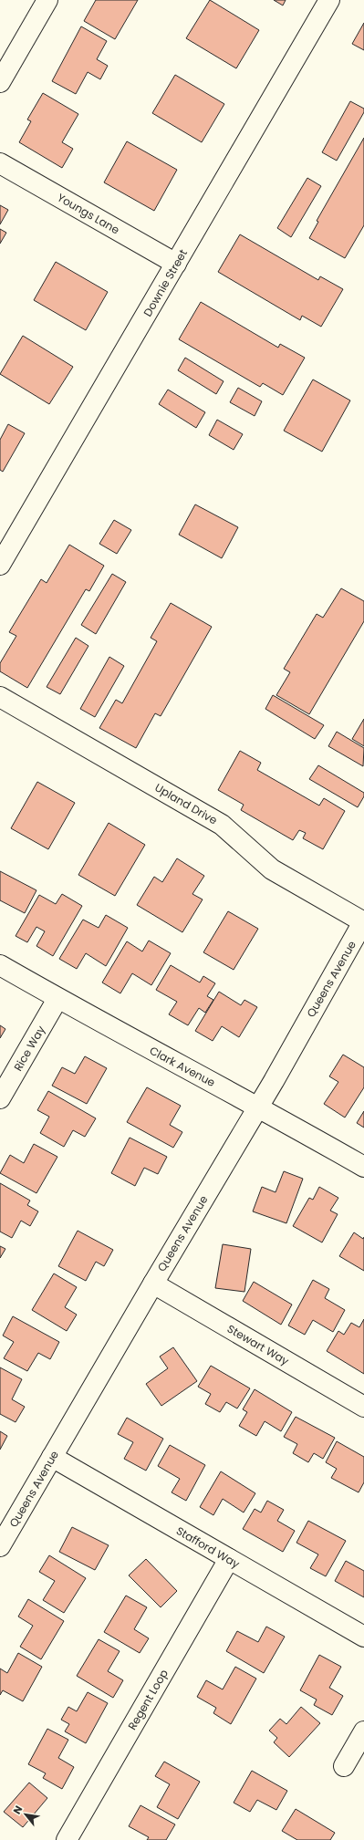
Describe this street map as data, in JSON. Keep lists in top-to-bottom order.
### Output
{
  "streets": {
    "street": [
      "Youngs Lane",
      "Downie Street",
      "Upland Drive",
      "Queens Avenue",
      "Rice Way",
      "Clark Avenue",
      "Stewart Way",
      "Stafford Way",
      "Regent Loop"
    ]
  },
  "crossings": [
    ["Youngs Lane", "Downie Street"],
    ["Upland Drive", "Queens Avenue"],
    ["Queens Avenue", "Clark Avenue"],
    ["Queens Avenue", "Stewart Way"],
    ["Queens Avenue", "Stafford Way"],
    ["Rice Way", "Clark Avenue"],
    ["Stafford Way", "Regent Loop"]
  ],
  "north": "top left"
}
